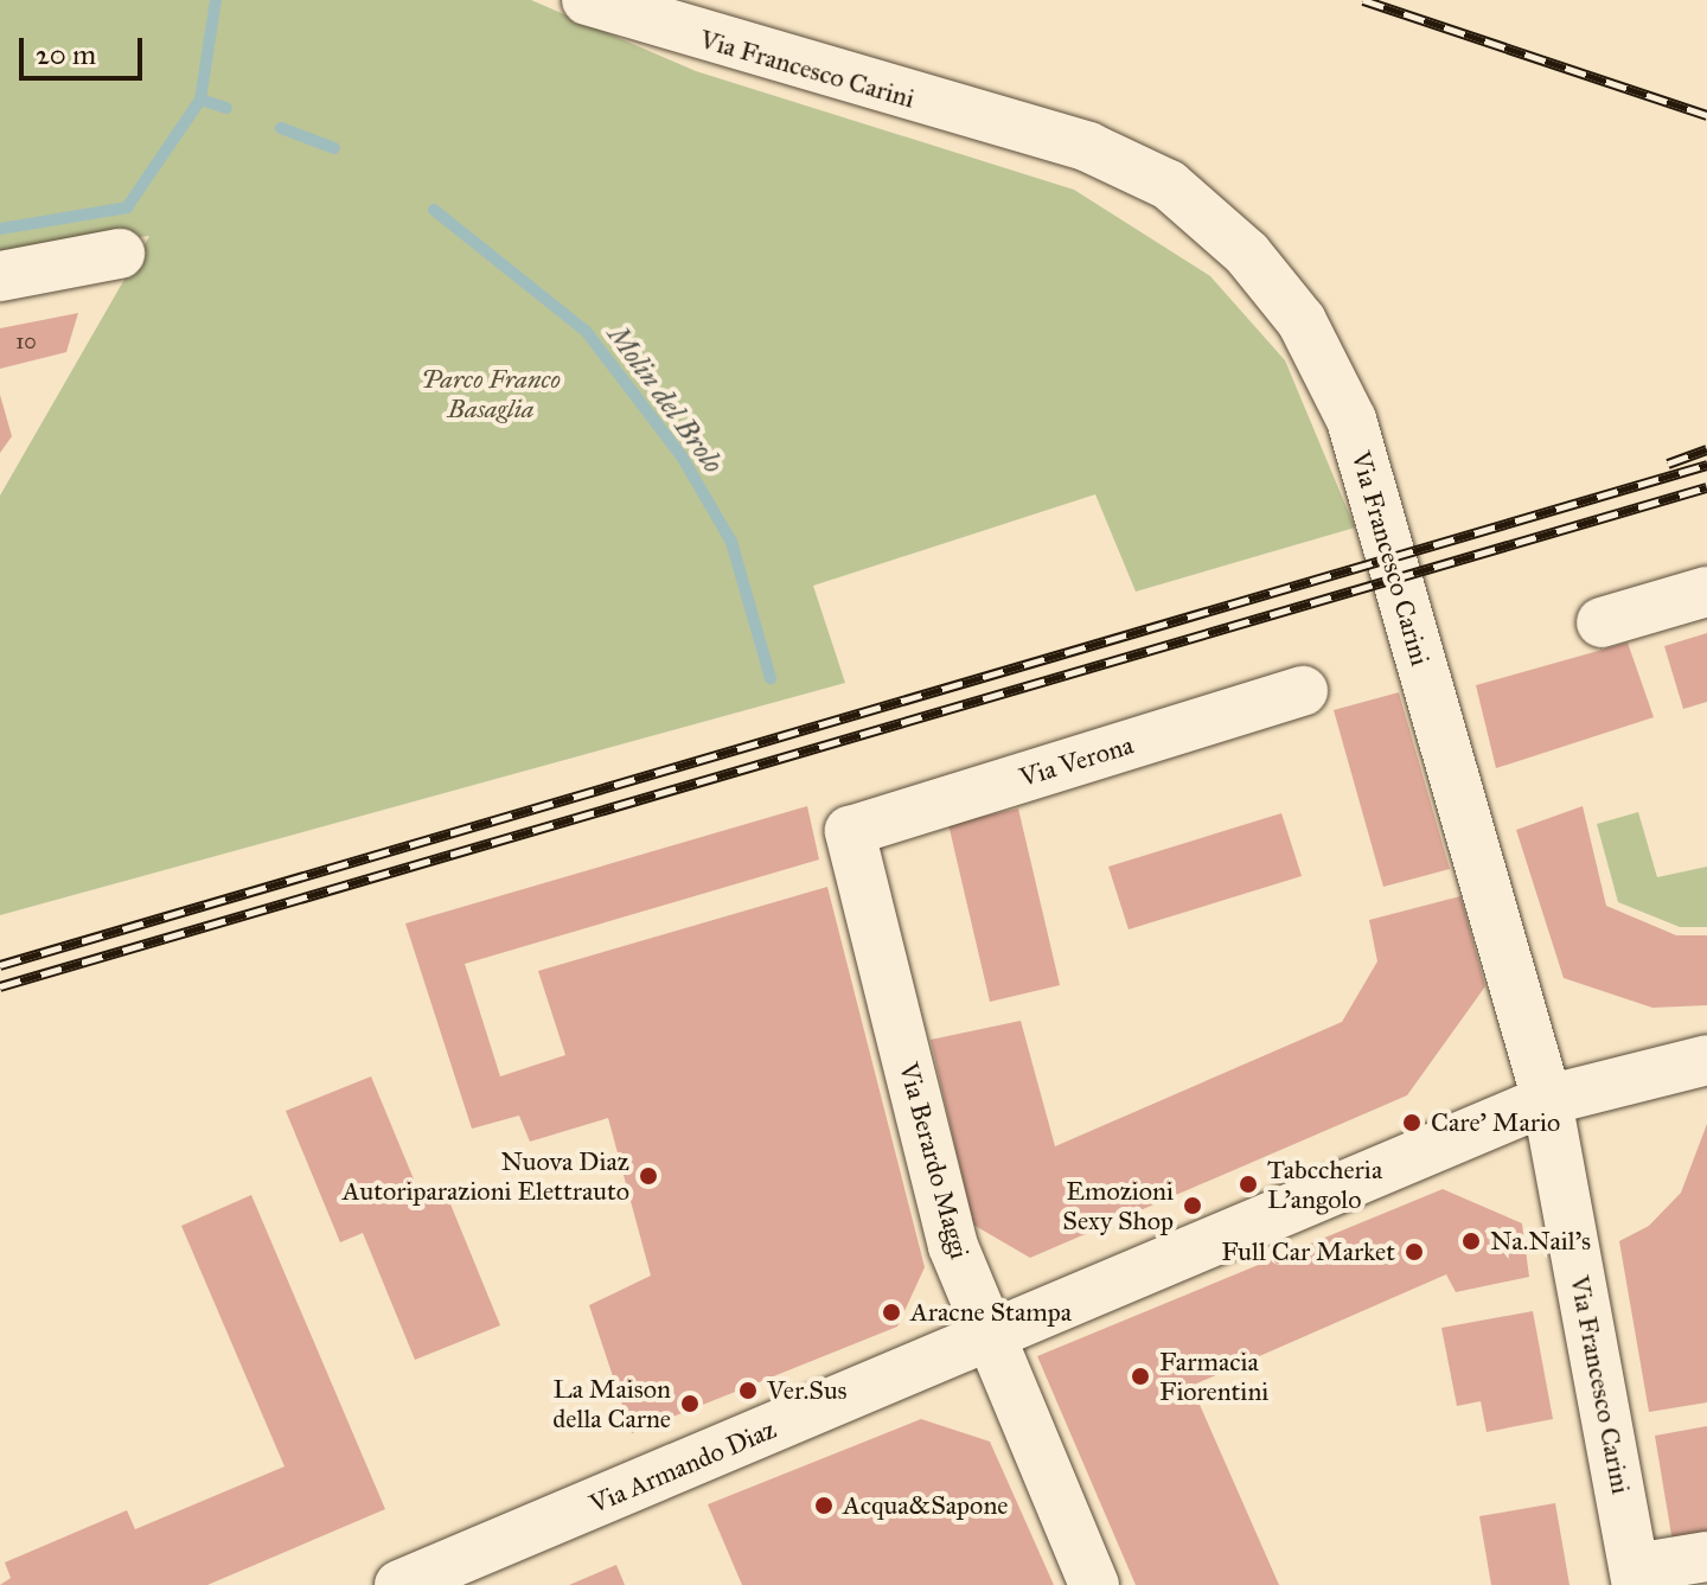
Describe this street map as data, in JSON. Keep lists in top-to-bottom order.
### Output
{
  "streets": {
    "street": [
      "Via Francesco Carini",
      "Via Verona",
      "Via Berardo Maggi",
      "Via Armando Diaz"
    ]
  },
  "crossings": [
    ["Via Francesco Carini", "Via Armando Diaz"],
    ["Via Verona", "Via Berardo Maggi"],
    ["Via Berardo Maggi", "Via Armando Diaz"]
  ],
  "water": ["Molin del Brolo"],
  "parks": ["Parco Franco Basaglia"],
  "places": [
    "Care' Mario",
    "Nuova Diaz Autoriparazioni Elettrauto",
    "Tabccheria L'angolo",
    "Emozioni Sexy Shop",
    "Na.Nail's",
    "Full Car Market",
    "Aracne Stampa",
    "Farmacia Fiorentini",
    "Ver.Sus",
    "La Maison della Carne",
    "Acqua&Sapone"
  ],
  "house_numbers": ["10"],
  "scale_bar": "20 m"
}
